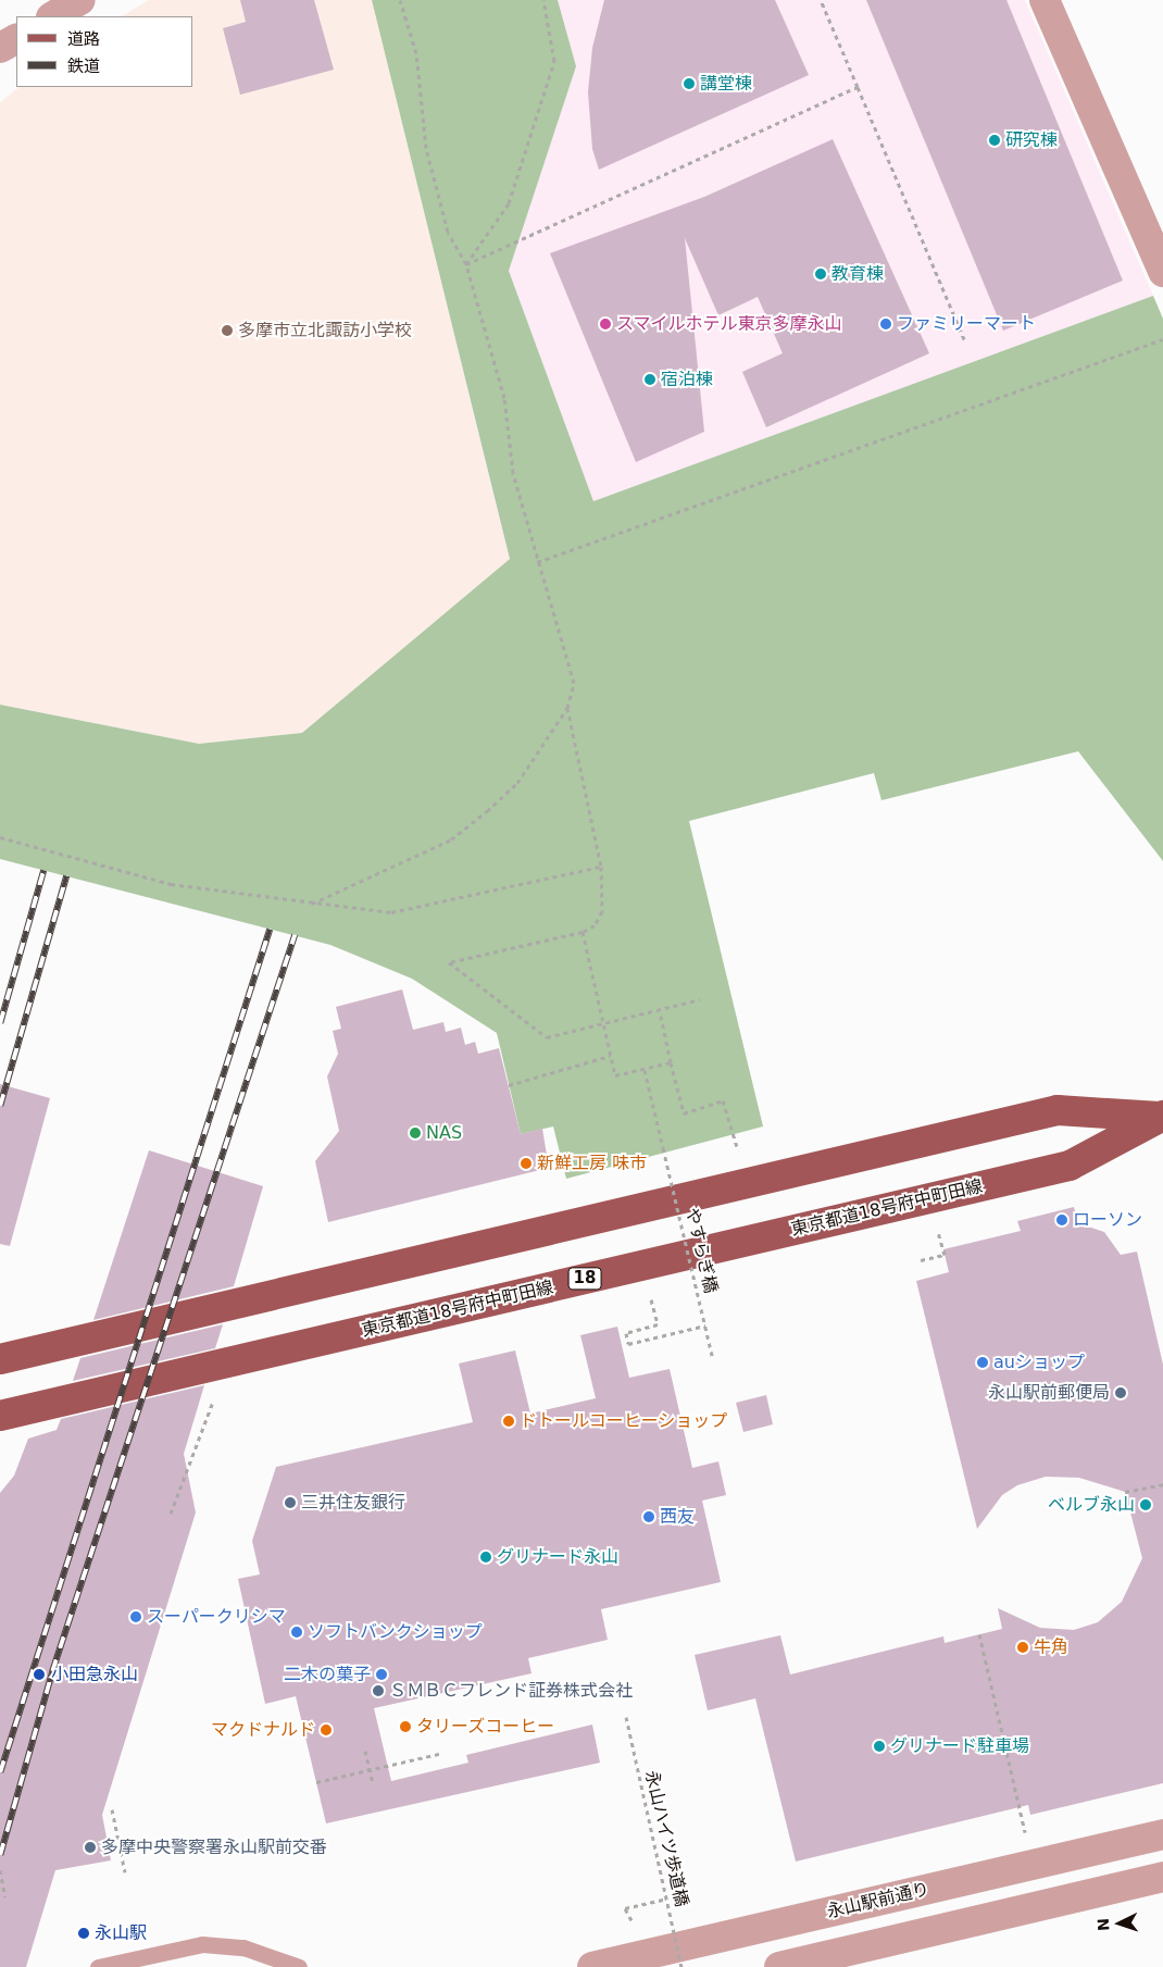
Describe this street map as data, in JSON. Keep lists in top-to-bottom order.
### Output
{
  "streets": {
    "main road": ["東京都道18号府中町田線", "18"],
    "street": ["永山駅前通り"],
    "path": ["やすらぎ橋", "永山ハイツ歩道橋"]
  },
  "places": [
    "講堂棟",
    "研究棟",
    "教育棟",
    "スマイルホテル東京多摩永山",
    "ファミリーマート",
    "多摩市立北諏訪小学校",
    "宿泊棟",
    "NAS",
    "新鮮工房 味市",
    "ローソン",
    "auショップ",
    "永山駅前郵便局",
    "ドトールコーヒーショップ",
    "三井住友銀行",
    "ベルブ永山",
    "西友",
    "グリナード永山",
    "スーパークリシマ",
    "ソフトバンクショップ",
    "牛角",
    "小田急永山",
    "二木の菓子",
    "ＳＭＢＣフレンド証券株式会社",
    "タリーズコーヒー",
    "マクドナルド",
    "グリナード駐車場",
    "多摩中央警察署永山駅前交番",
    "永山駅"
  ],
  "legend": ["道路", "鉄道"],
  "north": "left"
}
